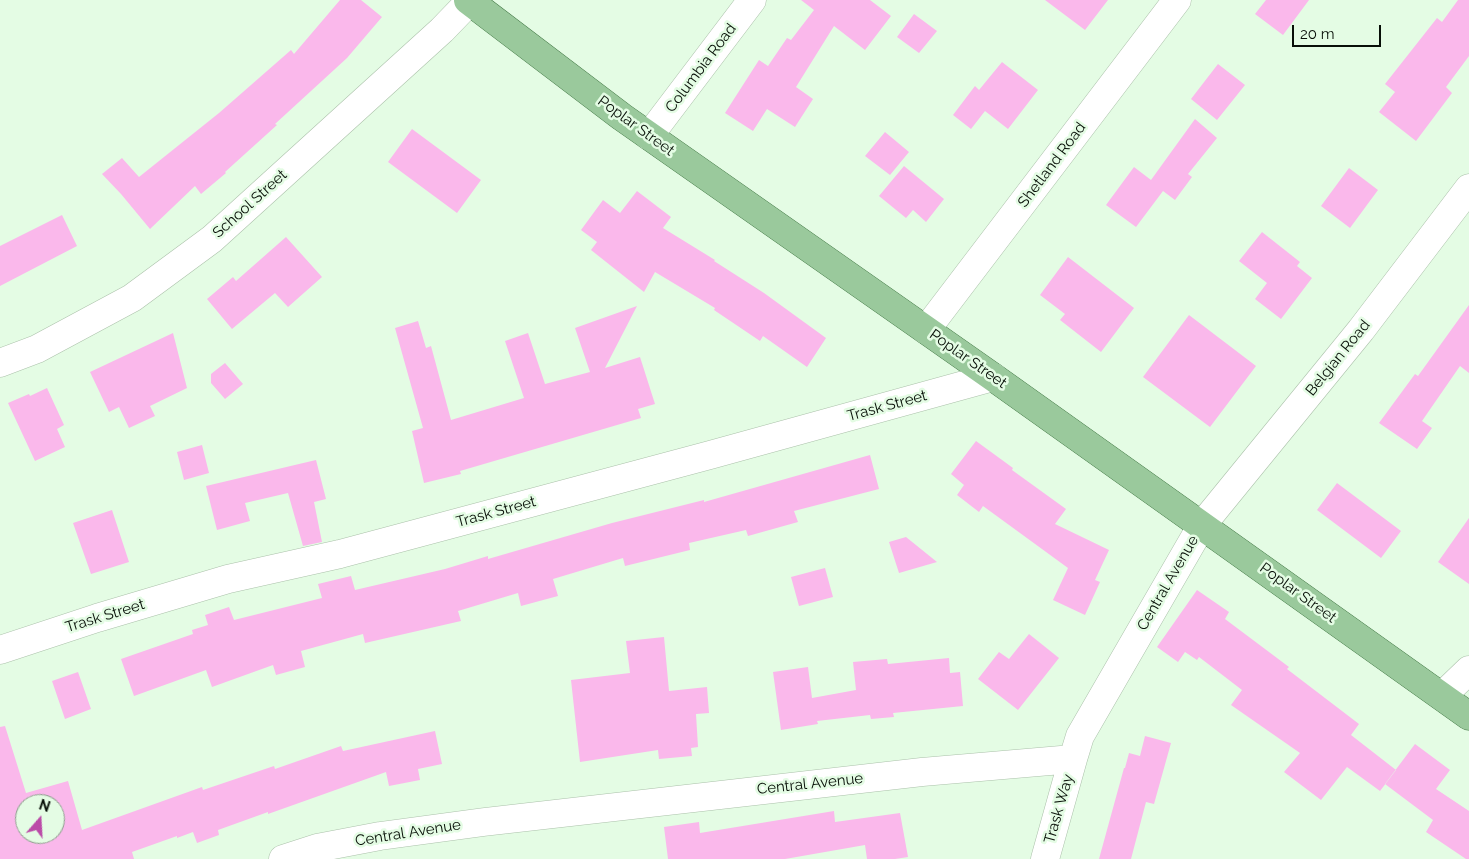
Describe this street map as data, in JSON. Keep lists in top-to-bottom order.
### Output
{
  "streets": {
    "main road": ["Poplar Street"],
    "street": [
      "Columbia Road",
      "Shetland Road",
      "School Street",
      "Belgian Road",
      "Trask Street",
      "Central Avenue",
      "Trask Way"
    ]
  },
  "crossings": [
    ["Columbia Road", "Poplar Street"],
    ["Poplar Street", "Shetland Road"],
    ["Poplar Street", "School Street"],
    ["Poplar Street", "Belgian Road"],
    ["Poplar Street", "Trask Street"],
    ["Poplar Street", "Central Avenue"],
    ["Belgian Road", "Central Avenue"],
    ["Central Avenue", "Trask Way"]
  ],
  "scale_bar": "20 m",
  "north": "top"
}
